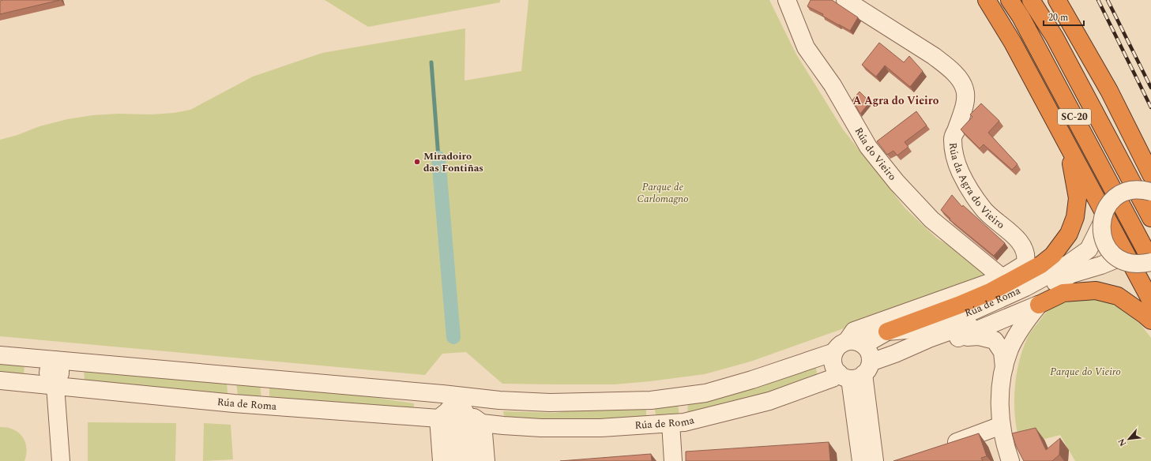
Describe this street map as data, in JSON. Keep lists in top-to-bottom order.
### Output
{
  "streets": {
    "highway": ["SC-20"],
    "street": ["Rúa do Vieiro", "Rúa da Agra do Vieiro", "Rúa de Roma"]
  },
  "crossings": [
    ["Rúa do Vieiro", "Rúa da Agra do Vieiro"],
    ["Rúa do Vieiro", "Rúa de Roma"],
    ["Rúa da Agra do Vieiro", "Rúa de Roma"]
  ],
  "districts": ["A Agra do Vieiro"],
  "parks": ["Parque de Carlomagno", "Parque do Vieiro"],
  "places": ["Miradoiro das Fontiñas"],
  "scale_bar": "20 m",
  "north": "bottom left"
}
